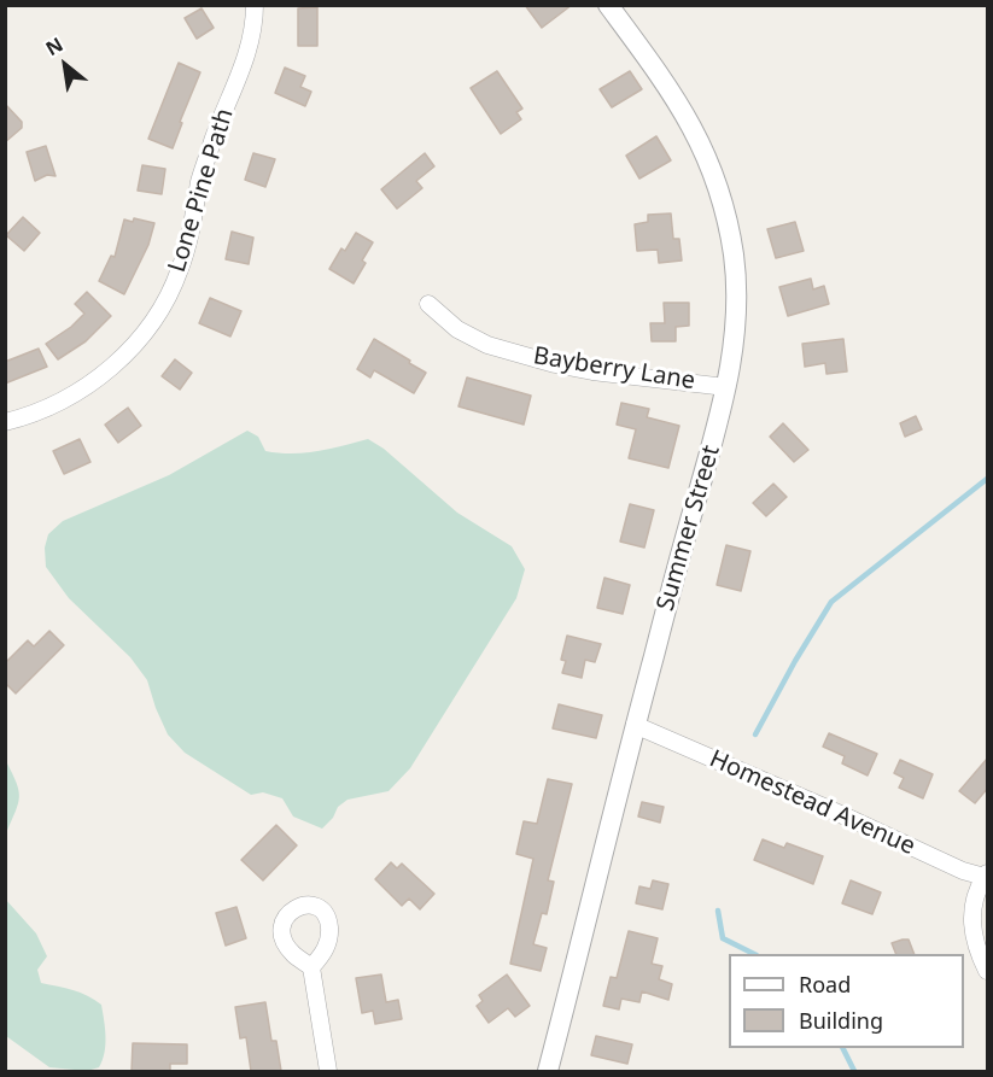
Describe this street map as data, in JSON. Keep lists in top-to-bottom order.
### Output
{
  "streets": {
    "street": [
      "Lone Pine Path",
      "Bayberry Lane",
      "Summer Street",
      "Homestead Avenue"
    ]
  },
  "crossings": [
    ["Bayberry Lane", "Summer Street"],
    ["Summer Street", "Homestead Avenue"]
  ],
  "legend": ["Road", "Building"],
  "north": "top left"
}
